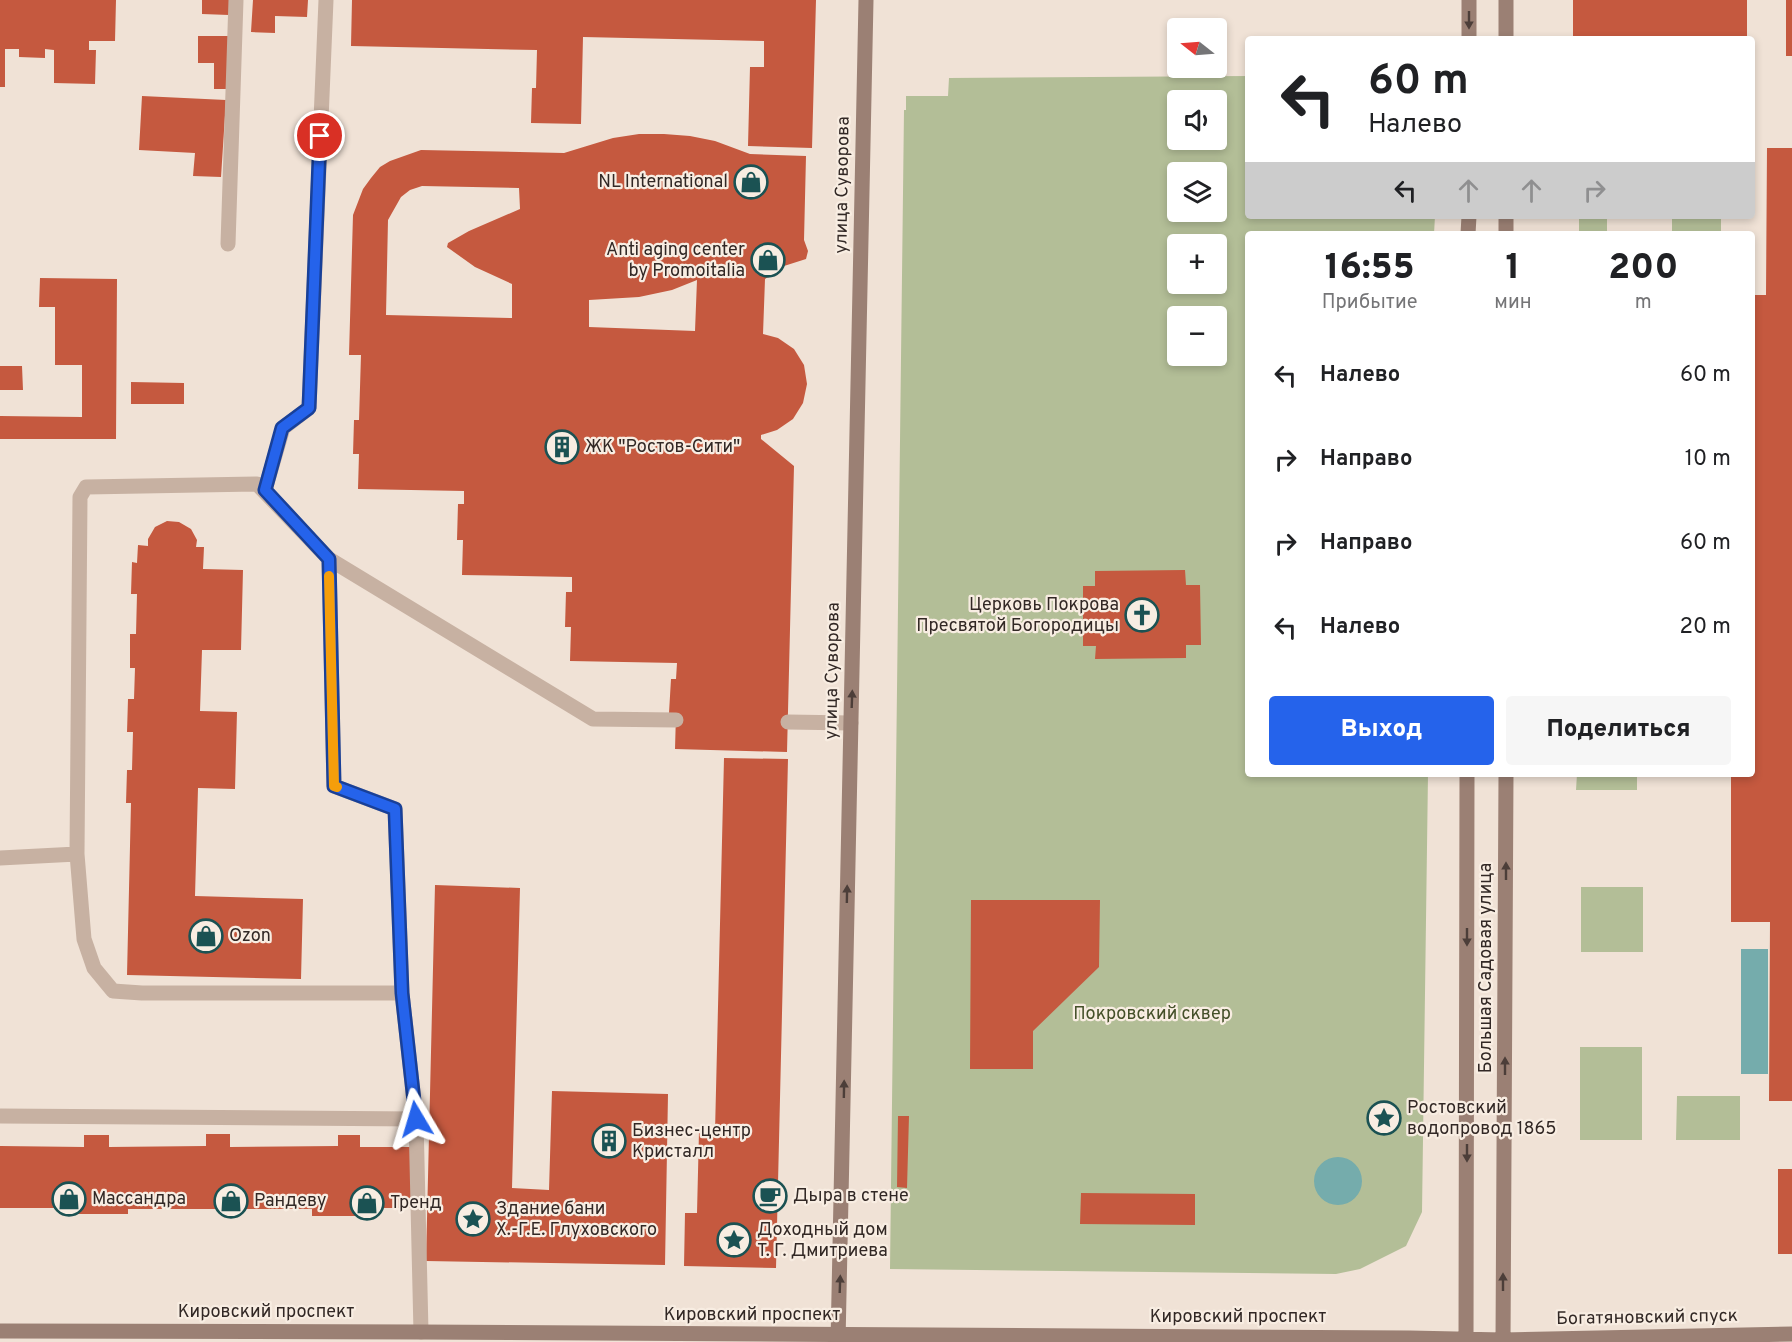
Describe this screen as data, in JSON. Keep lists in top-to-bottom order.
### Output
{
  "streets": {
    "main road": [
      "улица Суворова",
      "Большая Садовая улица",
      "Кировский проспект",
      "Богатяновский спуск"
    ]
  },
  "crossings": [
    ["улица Суворова", "Кировский проспект"],
    ["Большая Садовая улица", "Кировский проспект"],
    ["Большая Садовая улица", "Богатяновский спуск"],
    ["Кировский проспект", "Богатяновский спуск"]
  ],
  "one_way": ["улица Суворова"],
  "parks": ["Покровский сквер"],
  "places": {
    "shop": [
      "NL International",
      "Anti aging center by Promoitalia",
      "Ozon",
      "Массандра",
      "Рандеву",
      "Тренд"
    ],
    "building": ["ЖК \"Ростов-Сити\"", "Бизнес-центр Кристалл"],
    "church": ["Церковь Покрова Пресвятой Богородицы"],
    "place": ["Ростовский водопровод 1865", "Здание бани Х.-Г.Е. Глуховского", "Доходный дом Т. Г. Дмитриева"],
    "cafe": ["Дыра в стене"]
  },
  "north": "left",
  "page": {
    "map_buttons": ["+", "−"],
    "turn": ["60 m", "Налево"],
    "eta": [
      "16:55",
      "Прибытие",
      "1",
      "мин",
      "200",
      "m"
    ],
    "list": [
      {
        "name": "Налево",
        "value": "60 m"
      },
      {
        "name": "Направо",
        "value": "10 m"
      },
      {
        "name": "Направо",
        "value": "60 m"
      },
      {
        "name": "Налево",
        "value": "20 m"
      }
    ],
    "buttons": ["Выход", "Поделиться"]
  }
}
